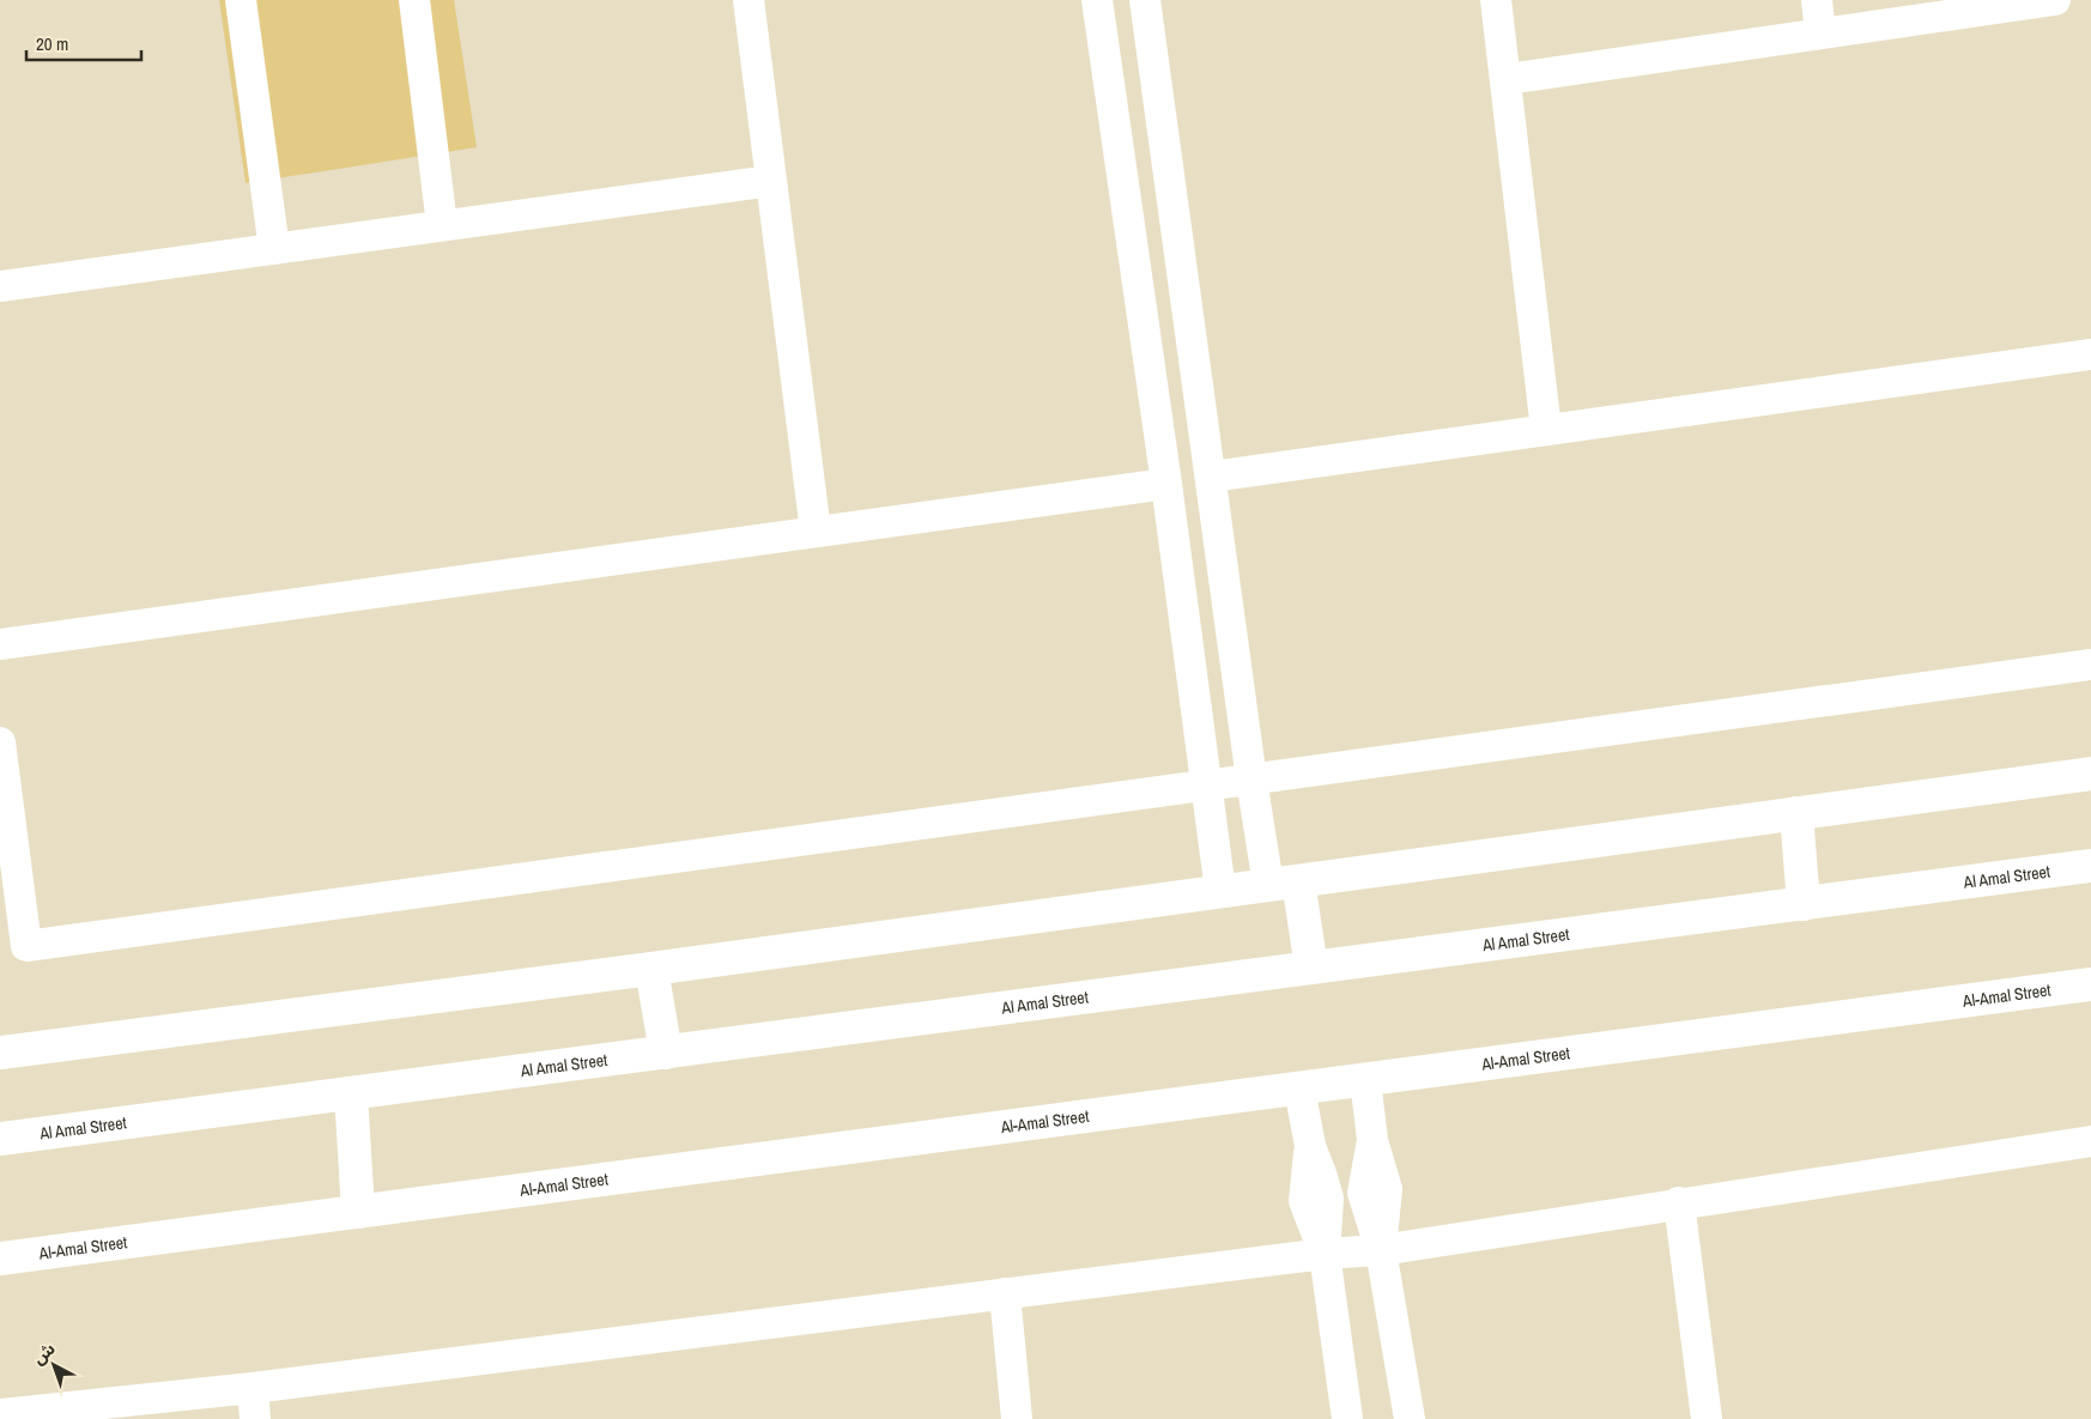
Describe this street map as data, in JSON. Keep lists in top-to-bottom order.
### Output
{
  "streets": {
    "main road": ["Al Amal Street", "Al-Amal Street"]
  },
  "scale_bar": "20 m",
  "north": "top left"
}
